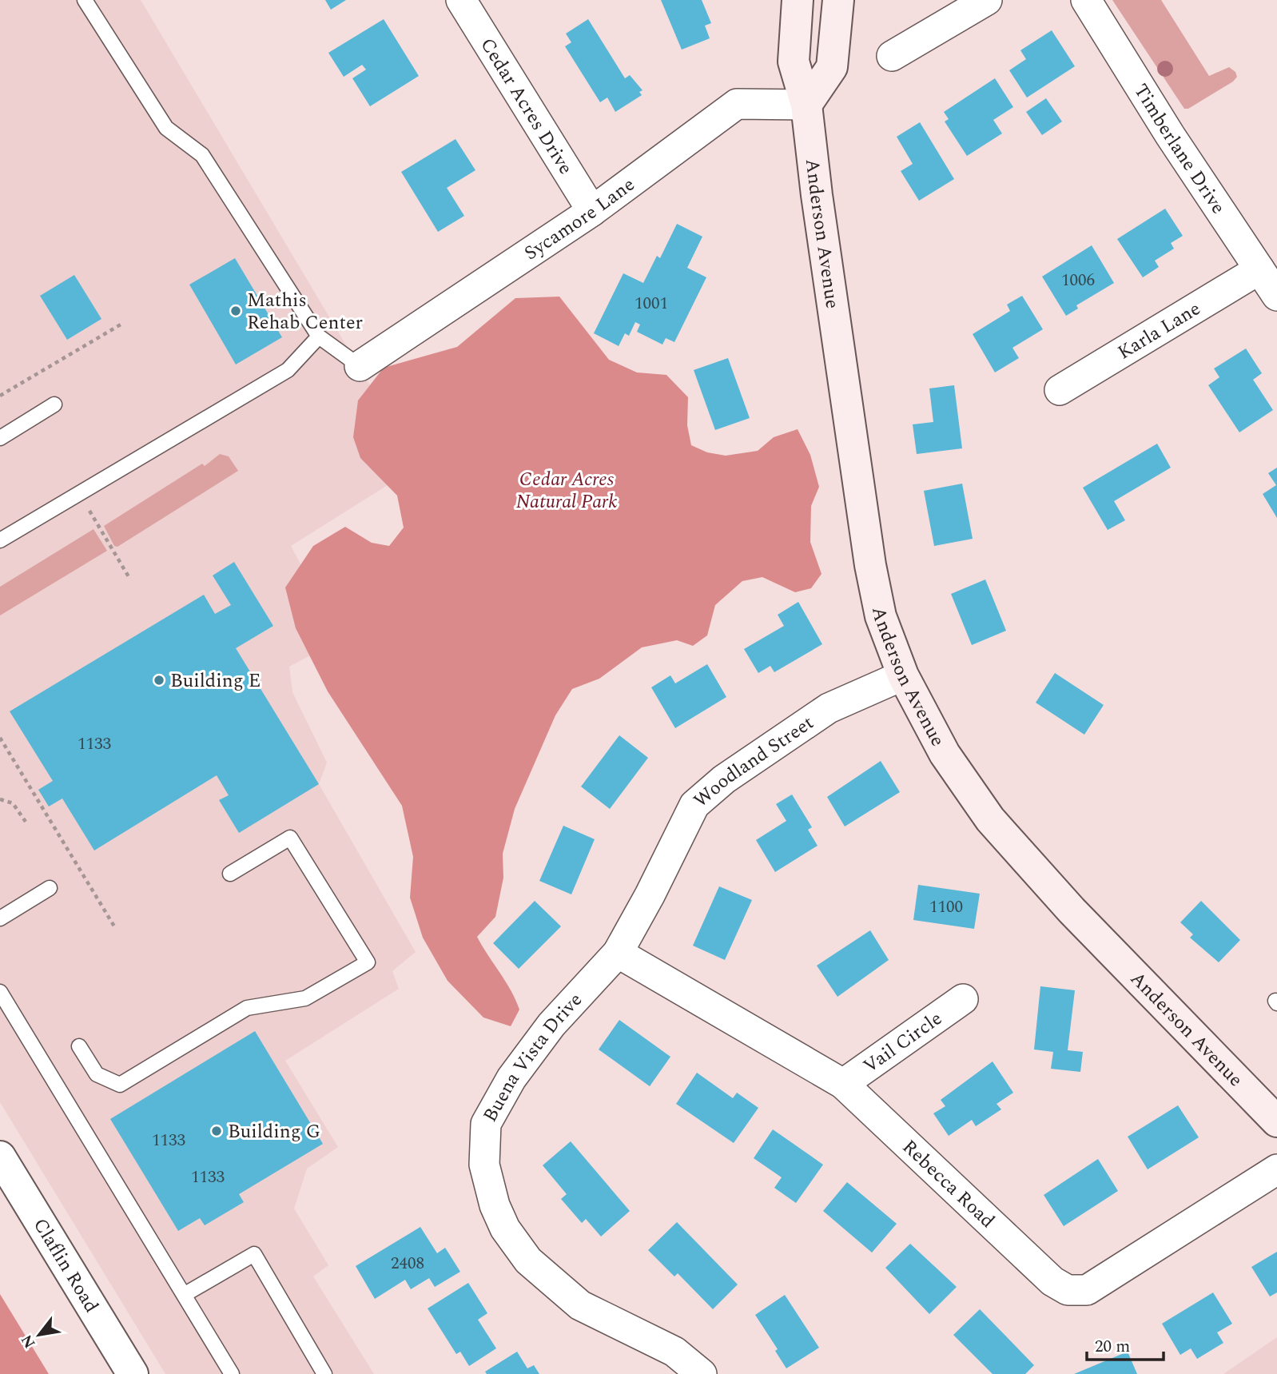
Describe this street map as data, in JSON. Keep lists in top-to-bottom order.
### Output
{
  "streets": {
    "main road": ["Anderson Avenue"],
    "street": [
      "Cedar Acres Drive",
      "Timberlane Drive",
      "Sycamore Lane",
      "Karla Lane",
      "Woodland Street",
      "Vail Circle",
      "Buena Vista Drive",
      "Rebecca Road",
      "Claflin Road"
    ]
  },
  "crossings": [
    ["Cedar Acres Drive", "Sycamore Lane"],
    ["Timberlane Drive", "Karla Lane"],
    ["Sycamore Lane", "Anderson Avenue"],
    ["Anderson Avenue", "Woodland Street"],
    ["Woodland Street", "Buena Vista Drive"],
    ["Woodland Street", "Rebecca Road"],
    ["Vail Circle", "Rebecca Road"],
    ["Buena Vista Drive", "Rebecca Road"]
  ],
  "parks": ["Cedar Acres Natural Park"],
  "places": ["Mathis Rehab Center", "Building E", "Building G"],
  "house_numbers": [
    "1006",
    "1001",
    "1133",
    "1100",
    "1133",
    "1133",
    "2408"
  ],
  "scale_bar": "20 m",
  "north": "bottom left"
}
